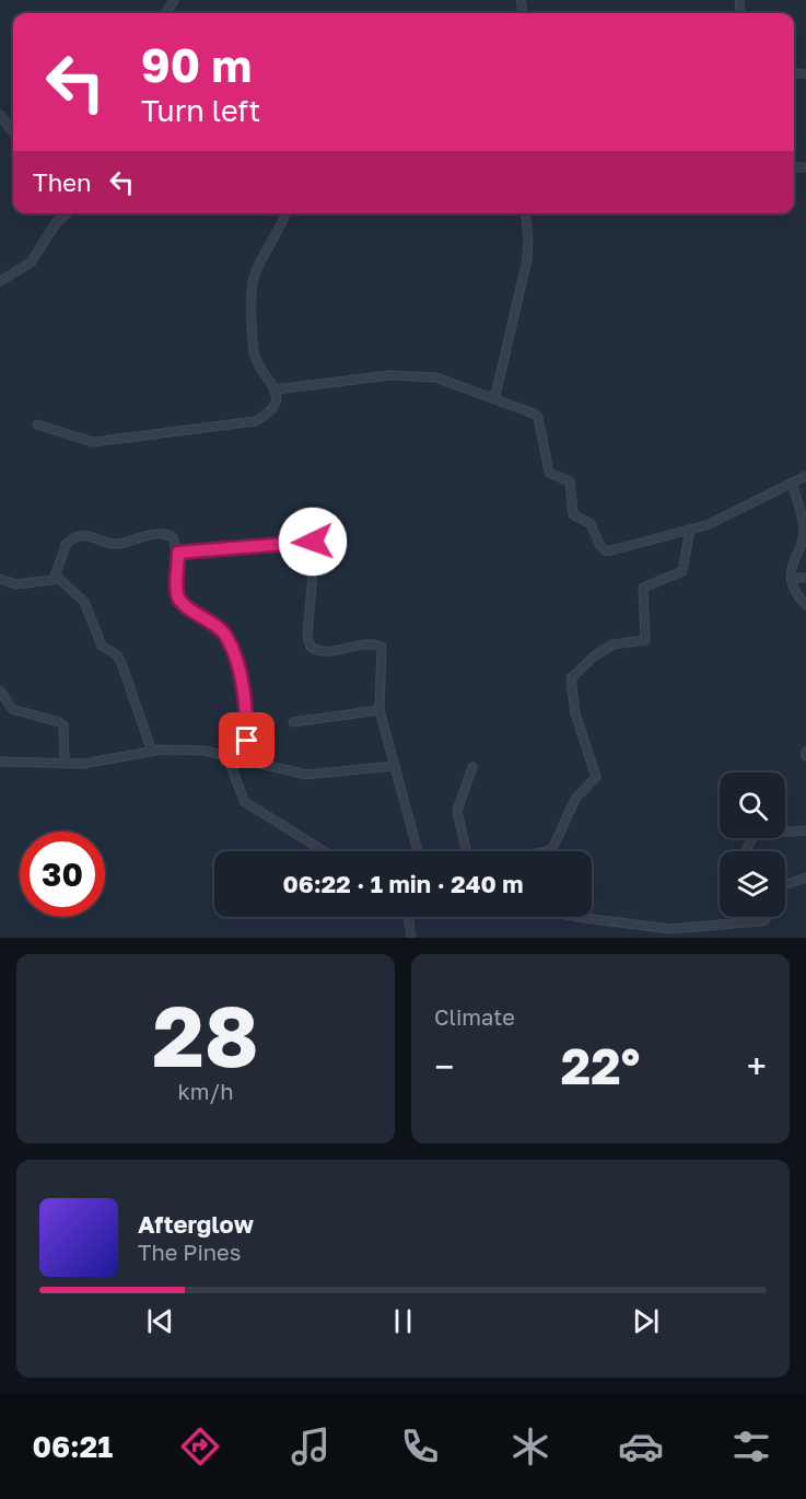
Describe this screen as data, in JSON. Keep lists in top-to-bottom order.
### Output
{
  "page": {
    "turn": ["90 m", "Turn left"],
    "then": "Then",
    "limit": "30",
    "trip": "06:22 · 1 min · 240 m",
    "tile": [
      ["28", "km/h"],
      "Climate"
    ],
    "heat": ["−", "22°", "+"],
    "song": ["Afterglow", "The Pines"],
    "tabs": "06:21"
  }
}
